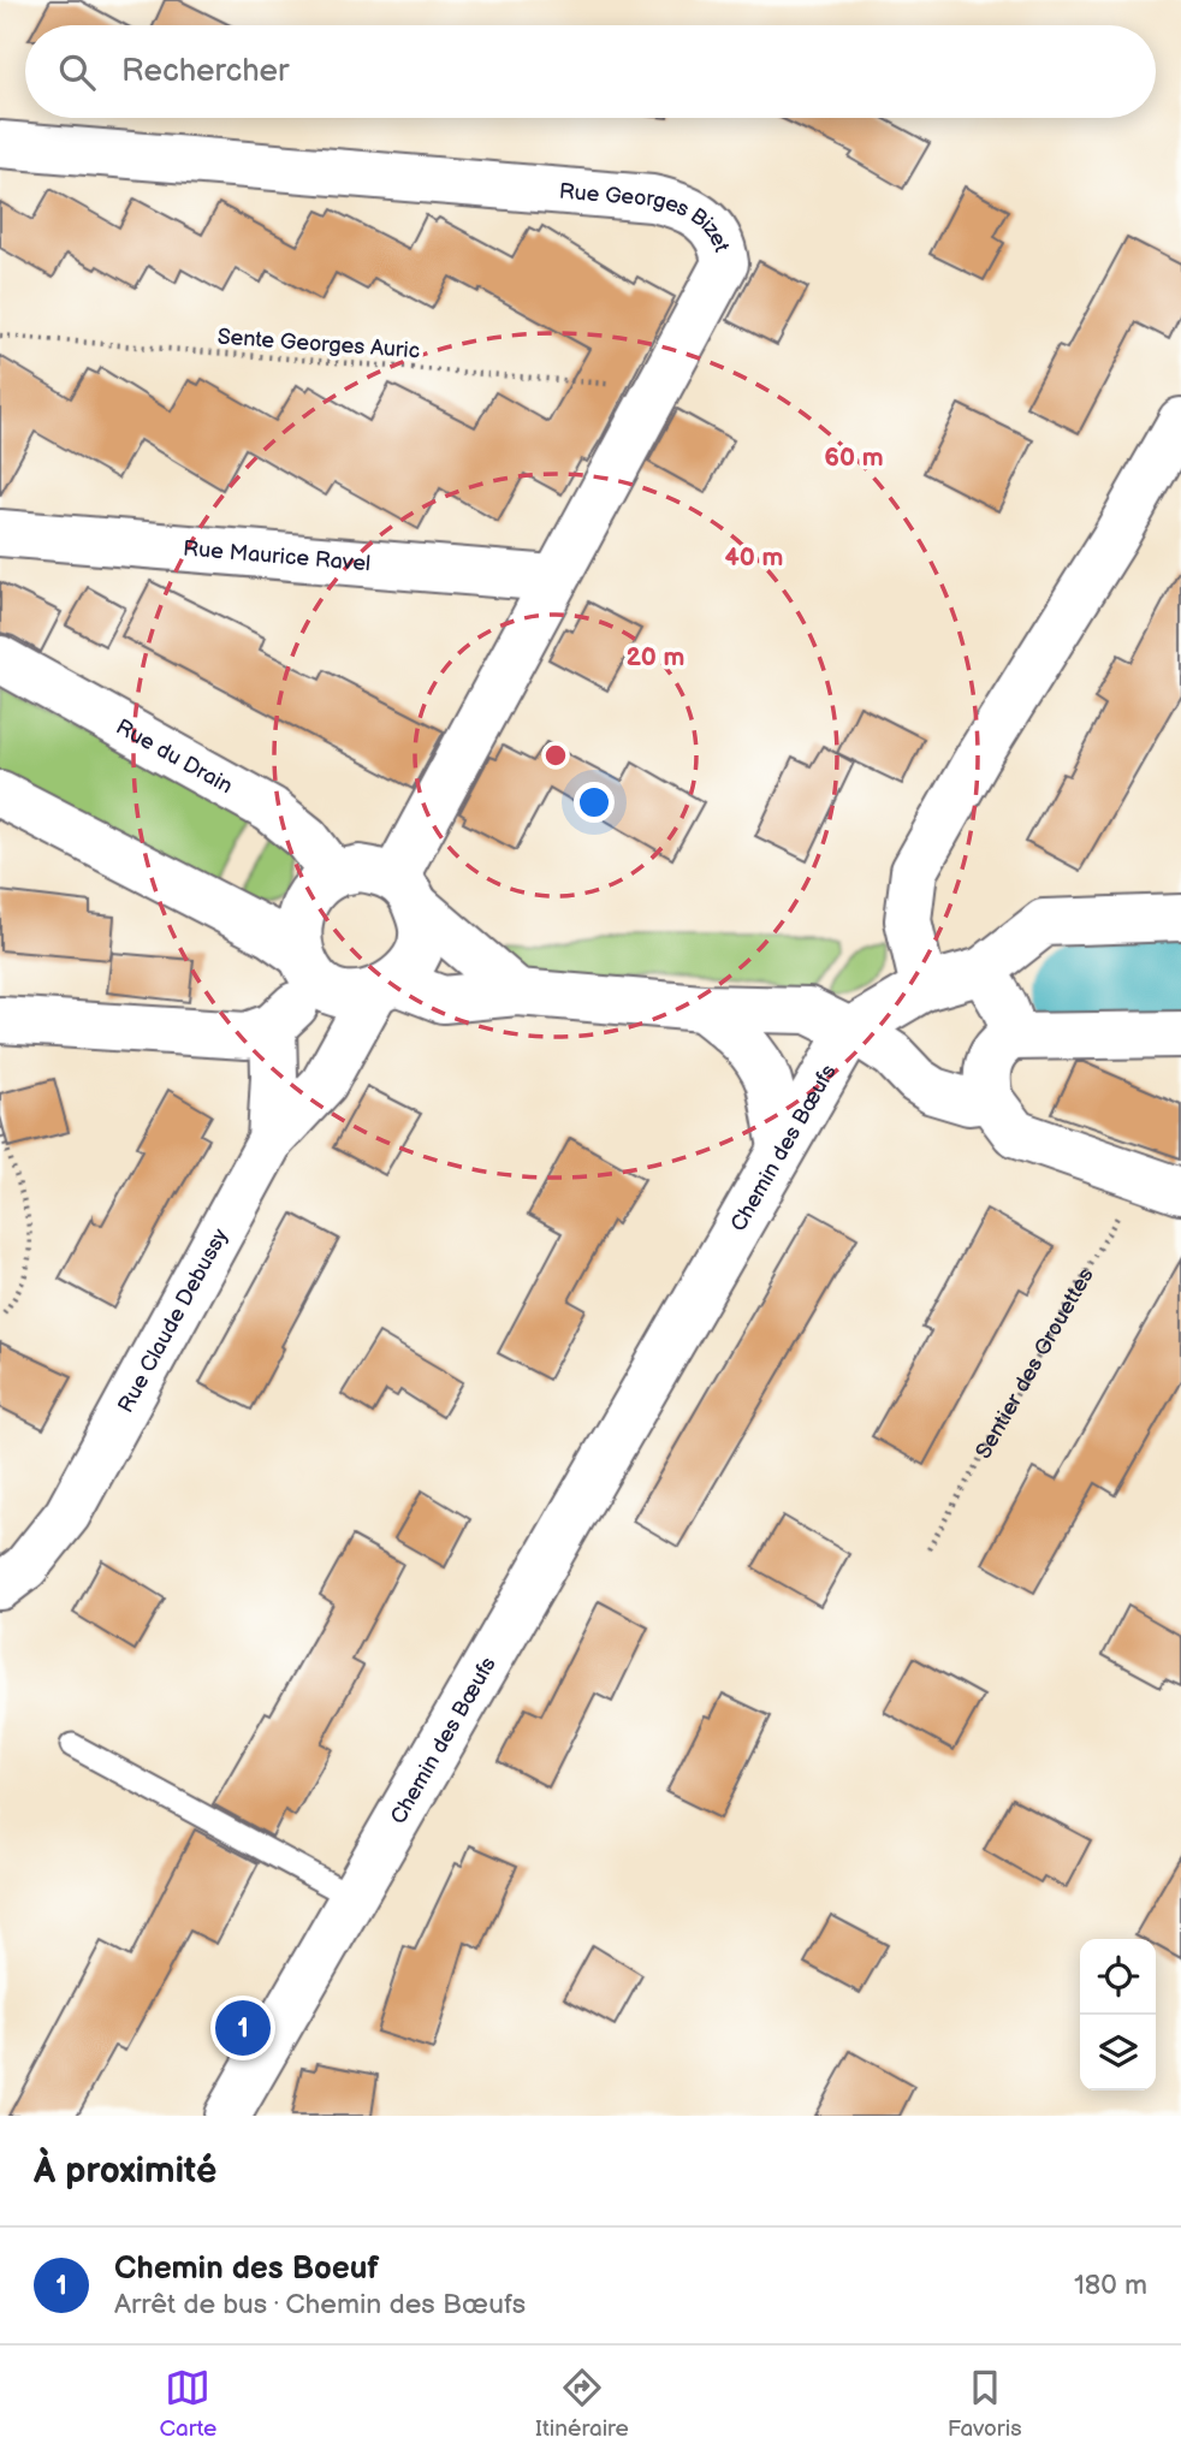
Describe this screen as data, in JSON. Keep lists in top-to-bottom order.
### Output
{
  "streets": {
    "street": [
      "Rue Georges Bizet",
      "Rue Maurice Ravel",
      "Rue du Drain",
      "Chemin des Bœufs",
      "Rue Claude Debussy"
    ],
    "path": ["Sente Georges Auric", "Sentier des Grouettes"]
  },
  "crossings": [
    ["Rue Georges Bizet", "Rue Maurice Ravel"],
    ["Rue Georges Bizet", "Rue du Drain"]
  ],
  "page": {
    "search": "Rechercher",
    "pins": "1",
    "heading": "À proximité",
    "list": [
      {
        "mark": "1",
        "name": "Chemin des Boeuf",
        "note": "Arrêt de bus · Chemin des Bœufs",
        "value": "180 m"
      }
    ],
    "nav": ["Carte", "Itinéraire", "Favoris"]
  },
  "rings": ["60 m", "40 m", "20 m"]
}
